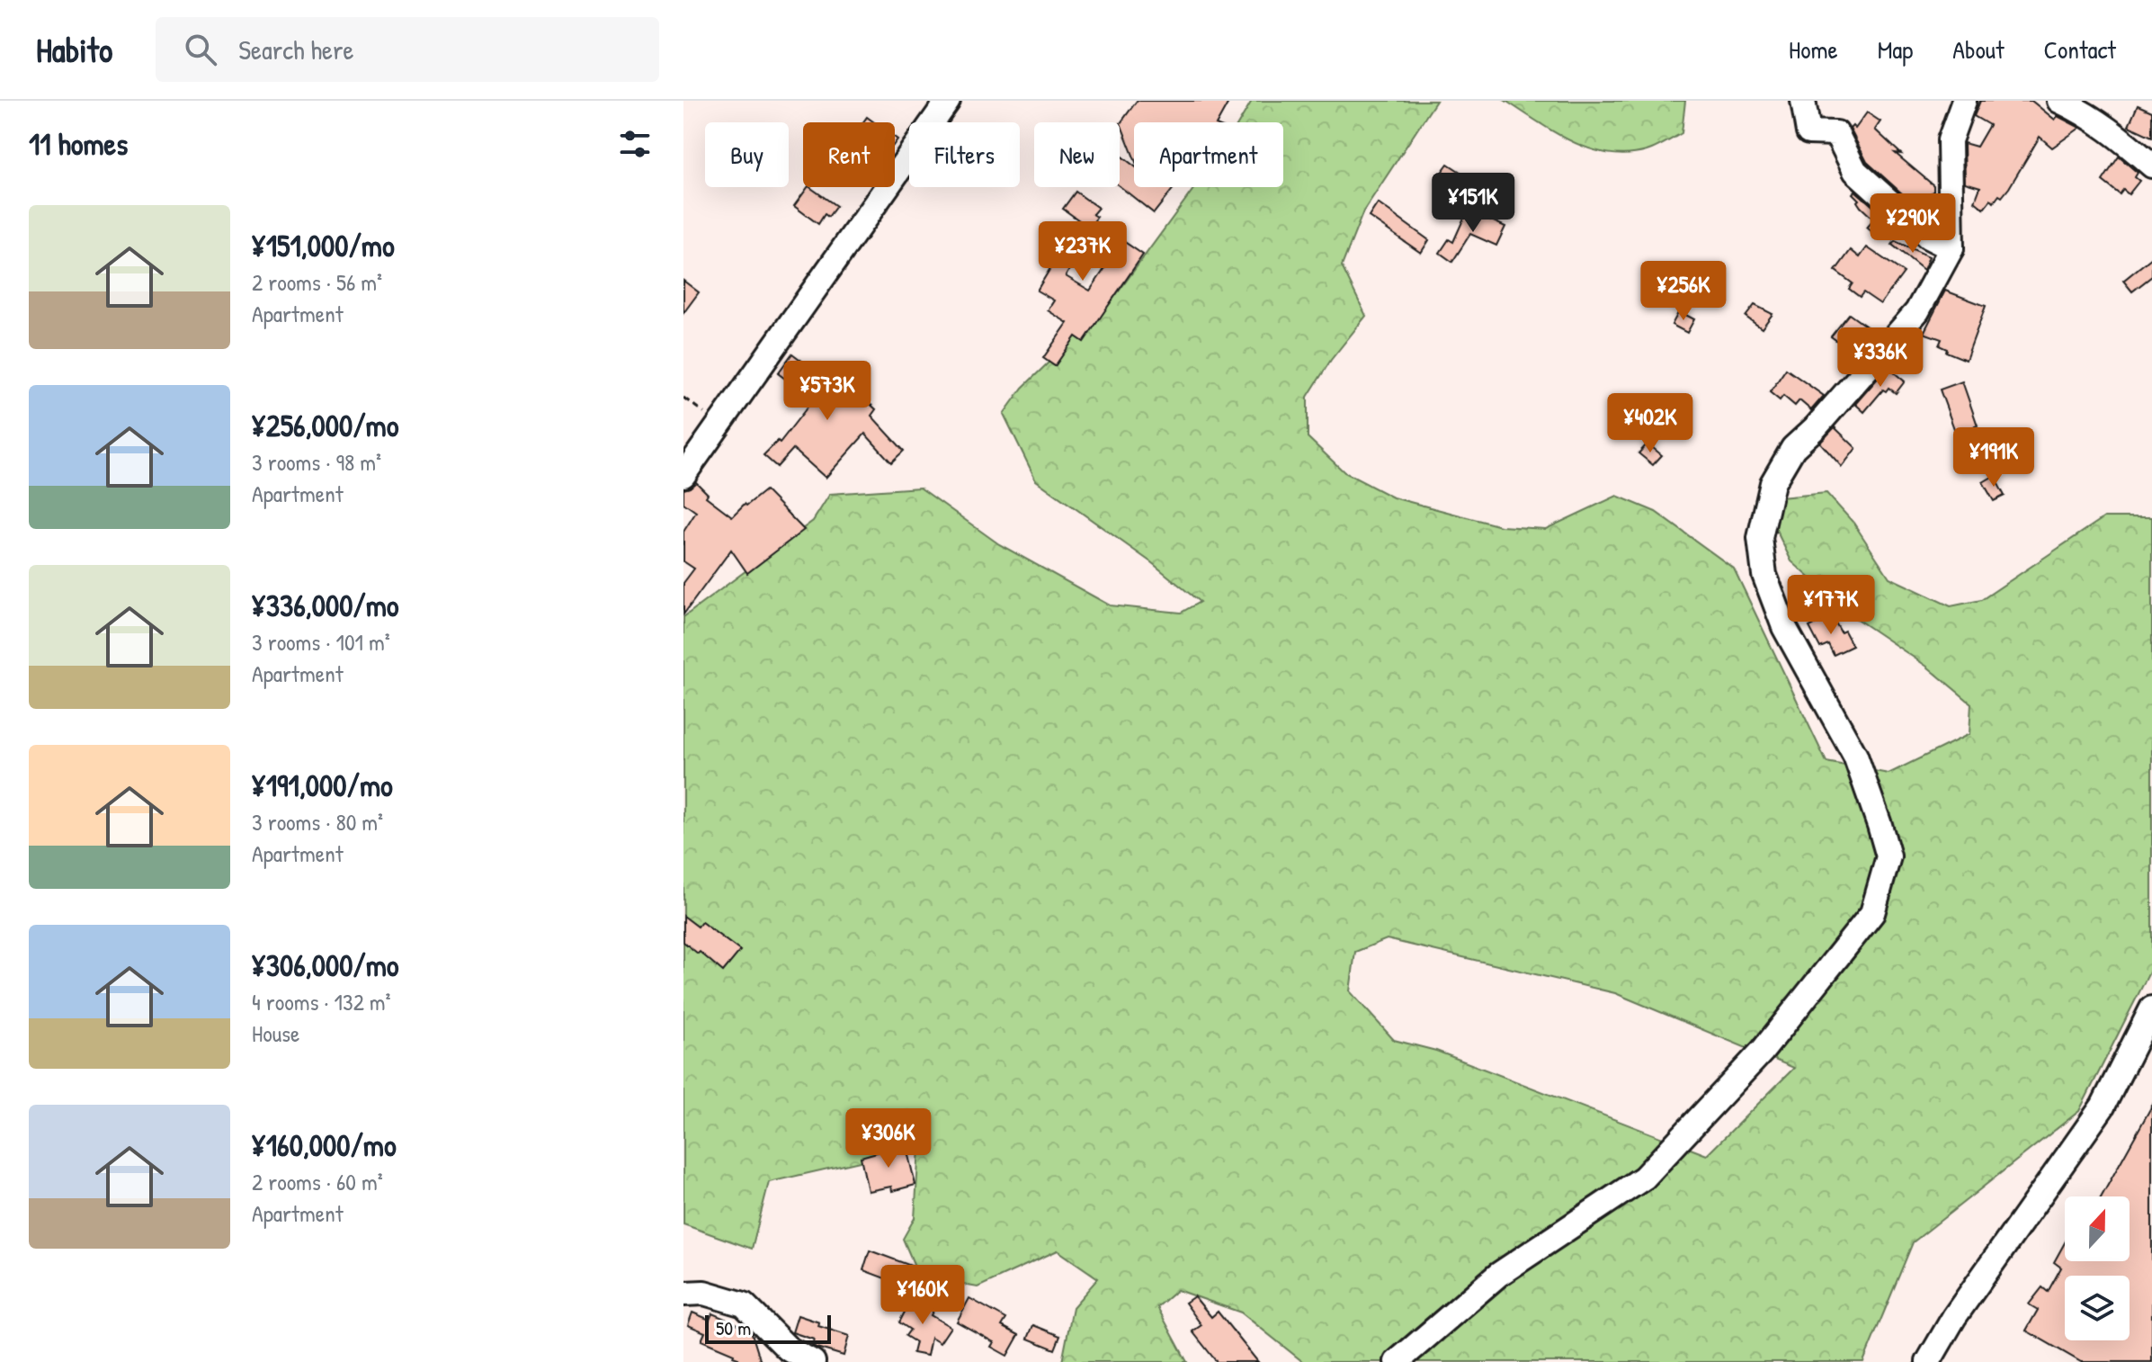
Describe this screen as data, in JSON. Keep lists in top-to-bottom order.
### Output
{
  "scale_bar": "50 m",
  "north": "top",
  "page": {
    "header": "Habito",
    "search": "Search here",
    "nav": [
      "Home",
      "Map",
      "About",
      "Contact"
    ],
    "heading": "11 homes",
    "chip": [
      "Buy",
      "Rent",
      "Filters",
      "New",
      "Apartment"
    ],
    "price": [
      "¥151K",
      "¥290K",
      "¥237K",
      "¥256K",
      "¥336K",
      "¥573K",
      "¥402K",
      "¥191K",
      "¥177K",
      "¥306K",
      "¥160K"
    ],
    "list": [
      {
        "name": "¥151,000/mo",
        "note": "2 rooms · 56 m² · Apartment"
      },
      {
        "name": "¥256,000/mo",
        "note": "3 rooms · 98 m² · Apartment"
      },
      {
        "name": "¥336,000/mo",
        "note": "3 rooms · 101 m² · Apartment"
      },
      {
        "name": "¥191,000/mo",
        "note": "3 rooms · 80 m² · Apartment"
      },
      {
        "name": "¥306,000/mo",
        "note": "4 rooms · 132 m² · House"
      },
      {
        "name": "¥160,000/mo",
        "note": "2 rooms · 60 m² · Apartment"
      }
    ],
    "scale": "50 m"
  }
}
